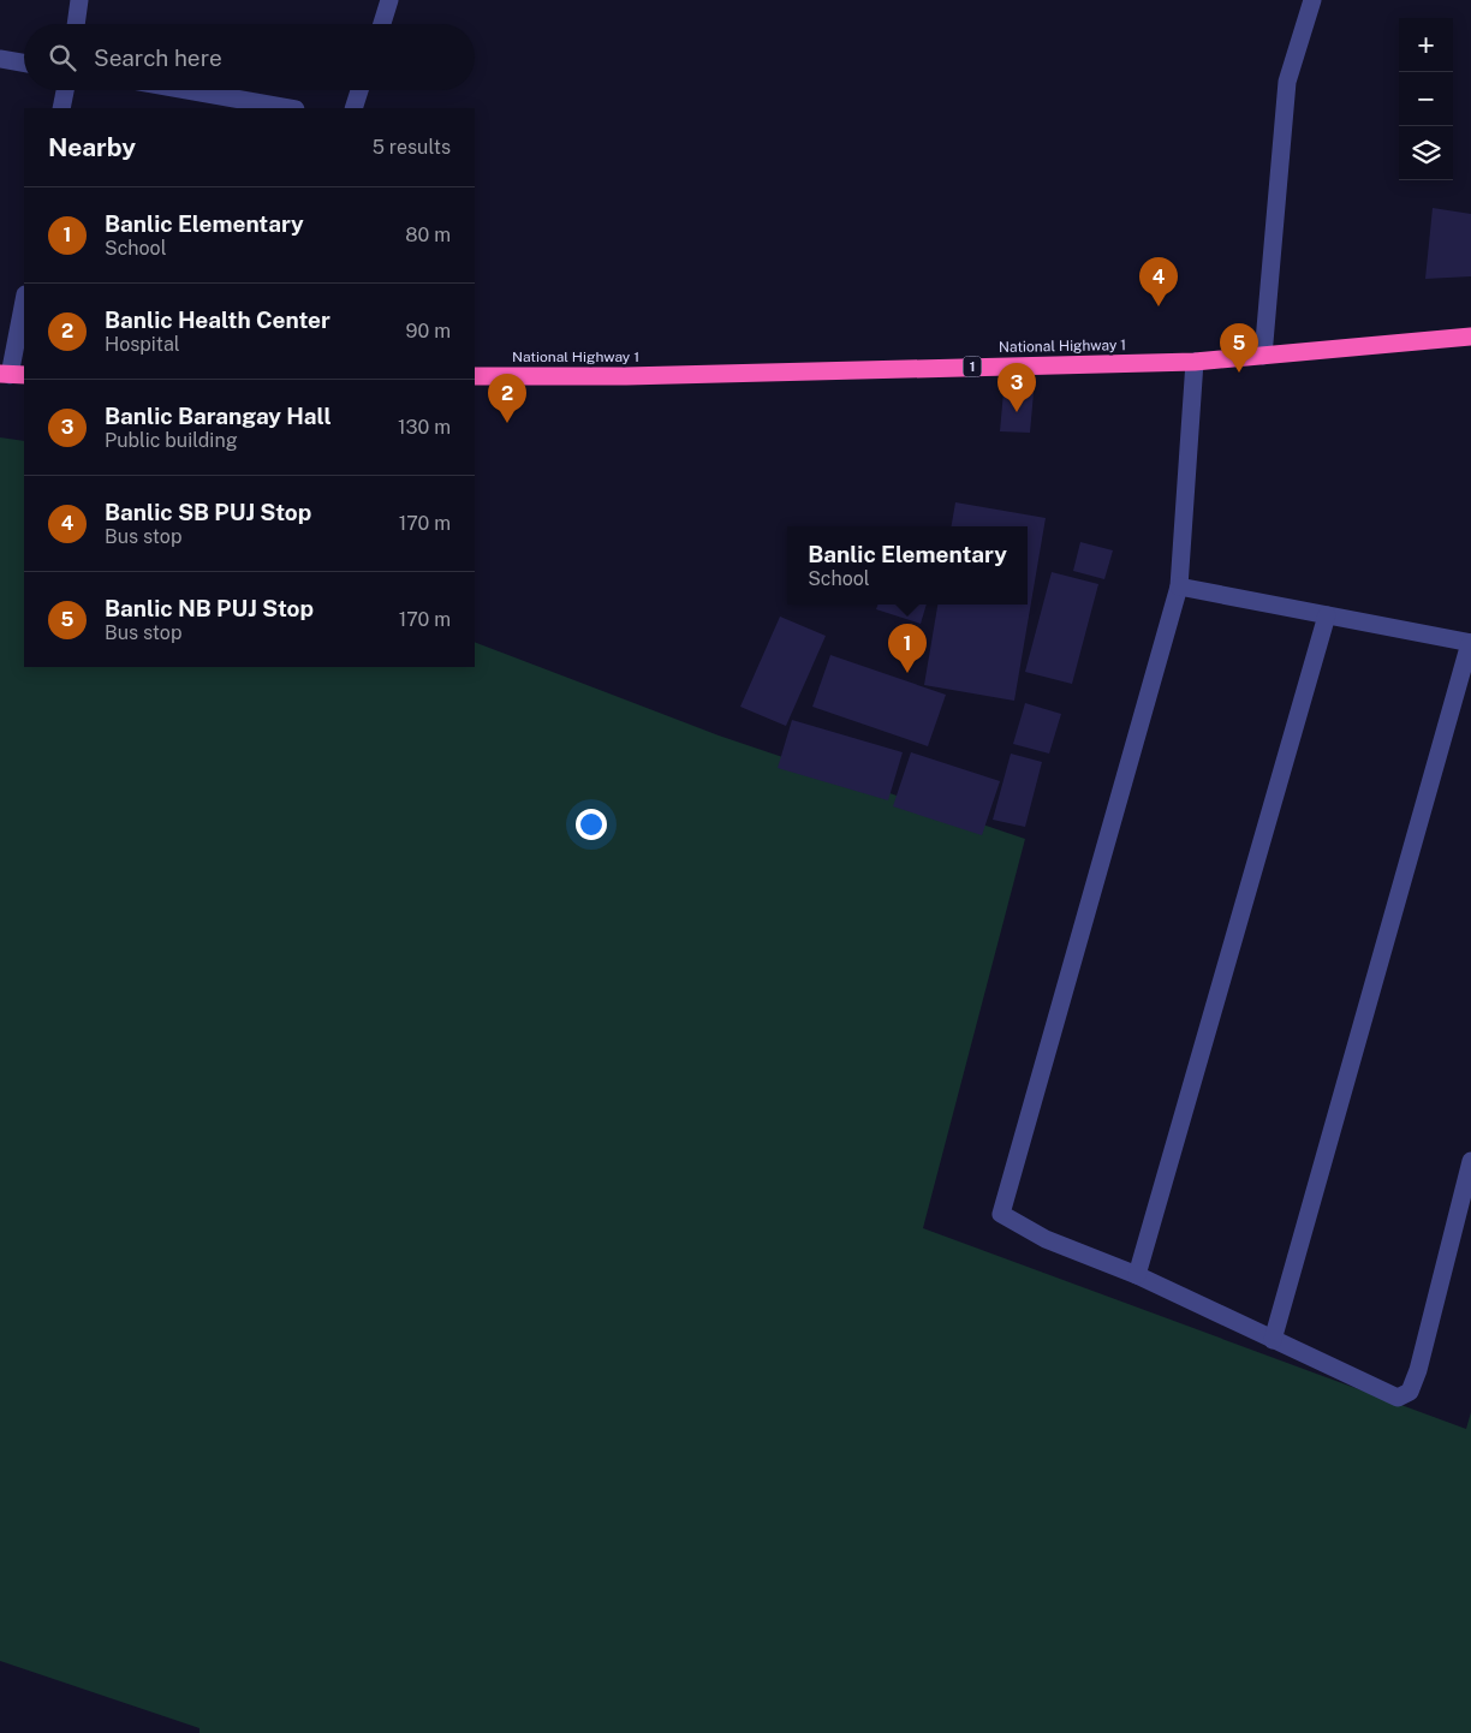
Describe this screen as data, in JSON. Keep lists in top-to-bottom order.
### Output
{
  "streets": {
    "highway": ["National Highway 1", "1"]
  },
  "page": {
    "map_buttons": ["+", "−"],
    "search": "Search here",
    "heading": ["Nearby", "5 results"],
    "list": [
      {
        "mark": "1",
        "name": "Banlic Elementary",
        "note": "School",
        "value": "80 m"
      },
      {
        "mark": "2",
        "name": "Banlic Health Center",
        "note": "Hospital",
        "value": "90 m"
      },
      {
        "mark": "3",
        "name": "Banlic Barangay Hall",
        "note": "Public building",
        "value": "130 m"
      },
      {
        "mark": "4",
        "name": "Banlic SB PUJ Stop",
        "note": "Bus stop",
        "value": "170 m"
      },
      {
        "mark": "5",
        "name": "Banlic NB PUJ Stop",
        "note": "Bus stop",
        "value": "170 m"
      }
    ],
    "pins": [
      "4",
      "5",
      "3",
      "2",
      "1"
    ],
    "popup": ["Banlic Elementary", "School"]
  }
}
